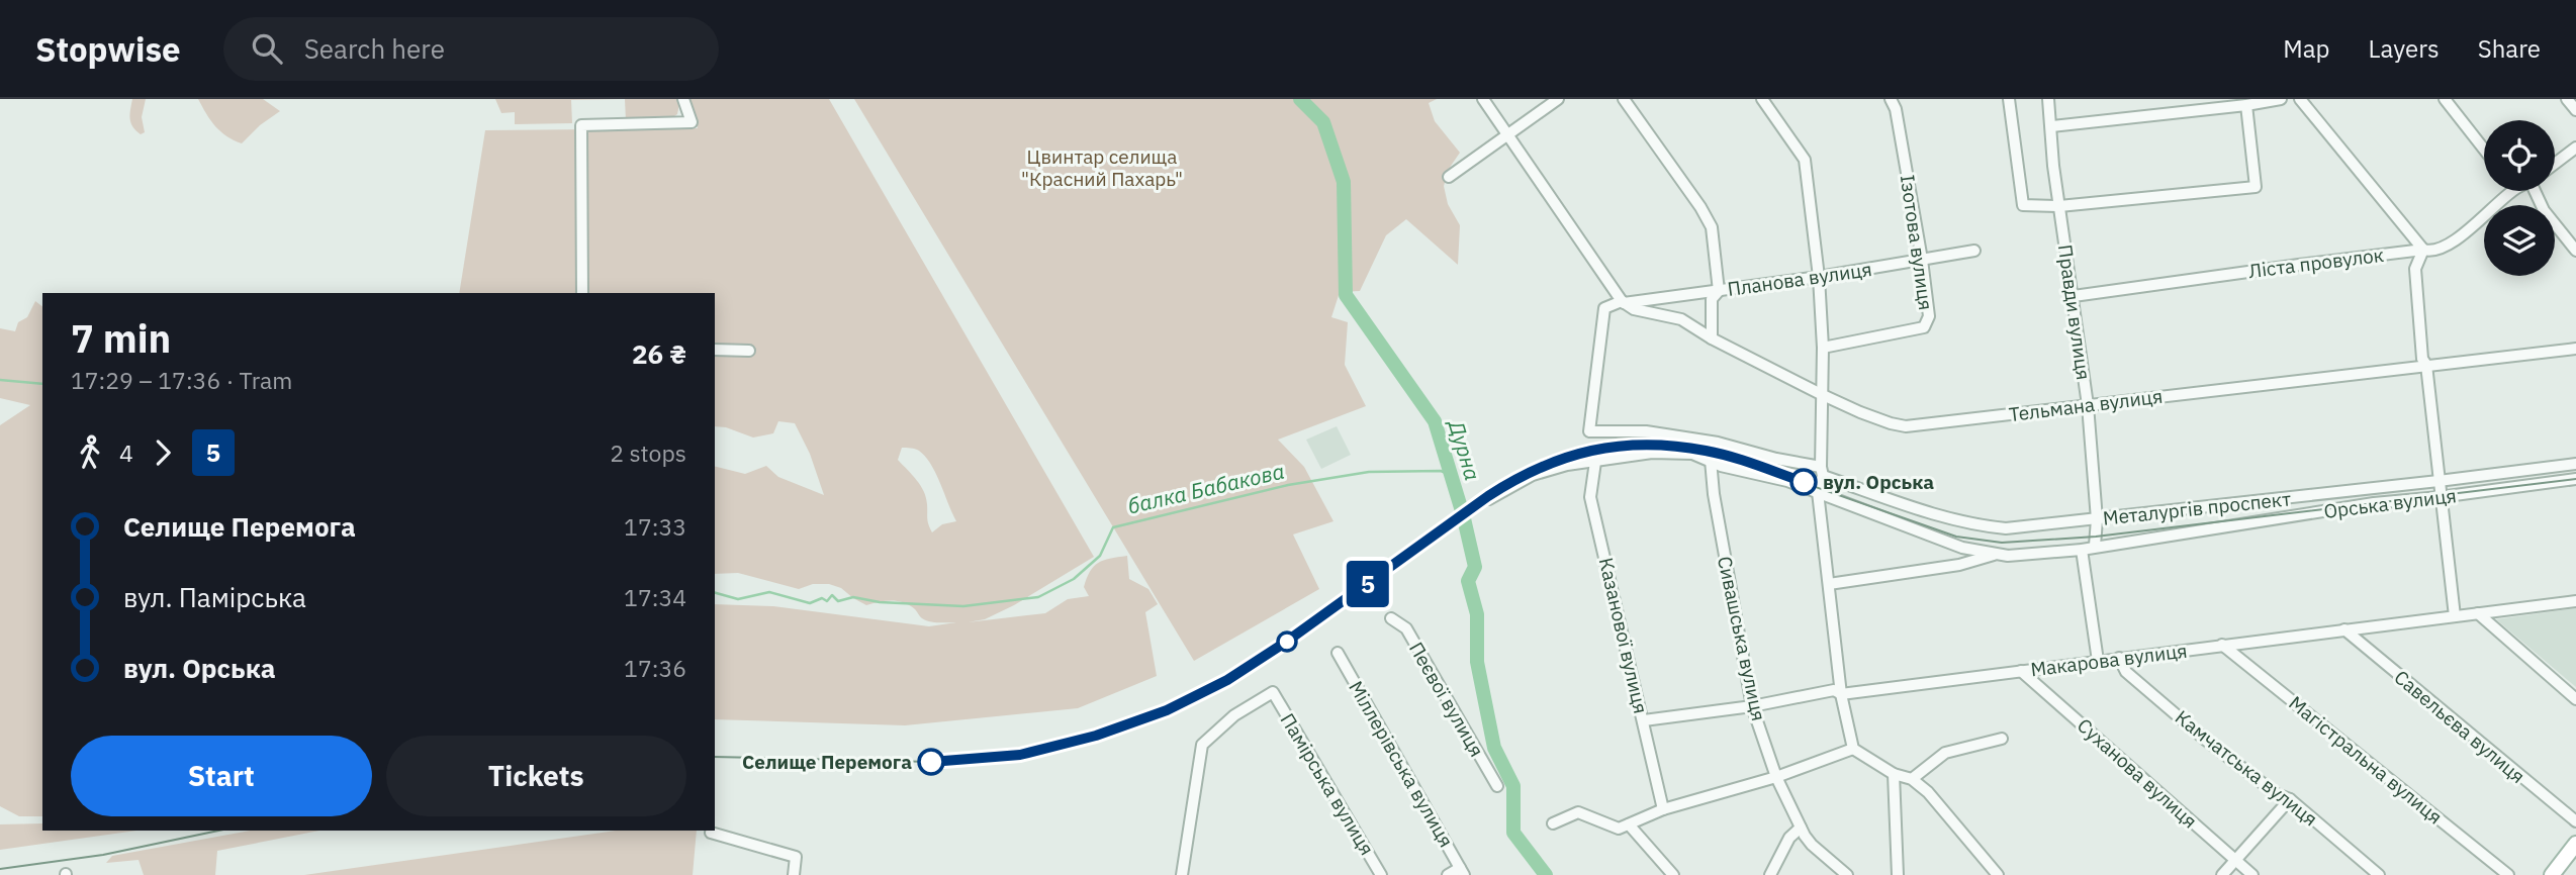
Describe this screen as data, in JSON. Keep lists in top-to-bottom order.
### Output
{
  "streets": {
    "street": [
      "Ізотова вулиця",
      "Ліста провулок",
      "Планова вулиця",
      "Правди вулиця",
      "Тельмана вулиця",
      "Орська вулиця",
      "Металургів проспект",
      "Казанової вулиця",
      "Сивашська вулиця",
      "Макарова вулиця",
      "Пеєвої вулиця",
      "Савельєва вулиця",
      "Магістральна вулиця",
      "Міллерівська вулиця",
      "Камчатська вулиця",
      "Суханова вулиця",
      "Памірська вулиця"
    ]
  },
  "crossings": [
    ["Ізотова вулиця", "Планова вулиця"],
    ["Ліста провулок", "Правди вулиця"],
    ["Планова вулиця", "Тельмана вулиця"],
    ["Планова вулиця", "Металургів проспект"],
    ["Правди вулиця", "Тельмана вулиця"],
    ["Правди вулиця", "Орська вулиця"],
    ["Правди вулиця", "Металургів проспект"],
    ["Тельмана вулиця", "Металургів проспект"],
    ["Орська вулиця", "Казанової вулиця"],
    ["Орська вулиця", "Сивашська вулиця"],
    ["Казанової вулиця", "Макарова вулиця"],
    ["Сивашська вулиця", "Макарова вулиця"],
    ["Макарова вулиця", "Савельєва вулиця"],
    ["Макарова вулиця", "Магістральна вулиця"],
    ["Макарова вулиця", "Камчатська вулиця"],
    ["Макарова вулиця", "Суханова вулиця"]
  ],
  "water": ["Дурна", "балка Бабакова"],
  "parks": ["Цвинтар селища \"Красний Пахарь\""],
  "places": ["вул. Орська", "Селище Перемога"],
  "lines": ["tram line 5"],
  "page": {
    "header": "Stopwise",
    "search": "Search here",
    "nav": ["Map", "Layers", "Share"],
    "on_map": "5",
    "heading": ["7 min", "17:29 – 17:36 · Tram", "26 ₴"],
    "legs": ["4", "5", "2 stops"],
    "list": [
      {
        "name": "Селище Перемога",
        "value": "17:33"
      },
      {
        "name": "вул. Памірська",
        "value": "17:34"
      },
      {
        "name": "вул. Орська",
        "value": "17:36"
      }
    ],
    "buttons": ["Start", "Tickets"]
  }
}
